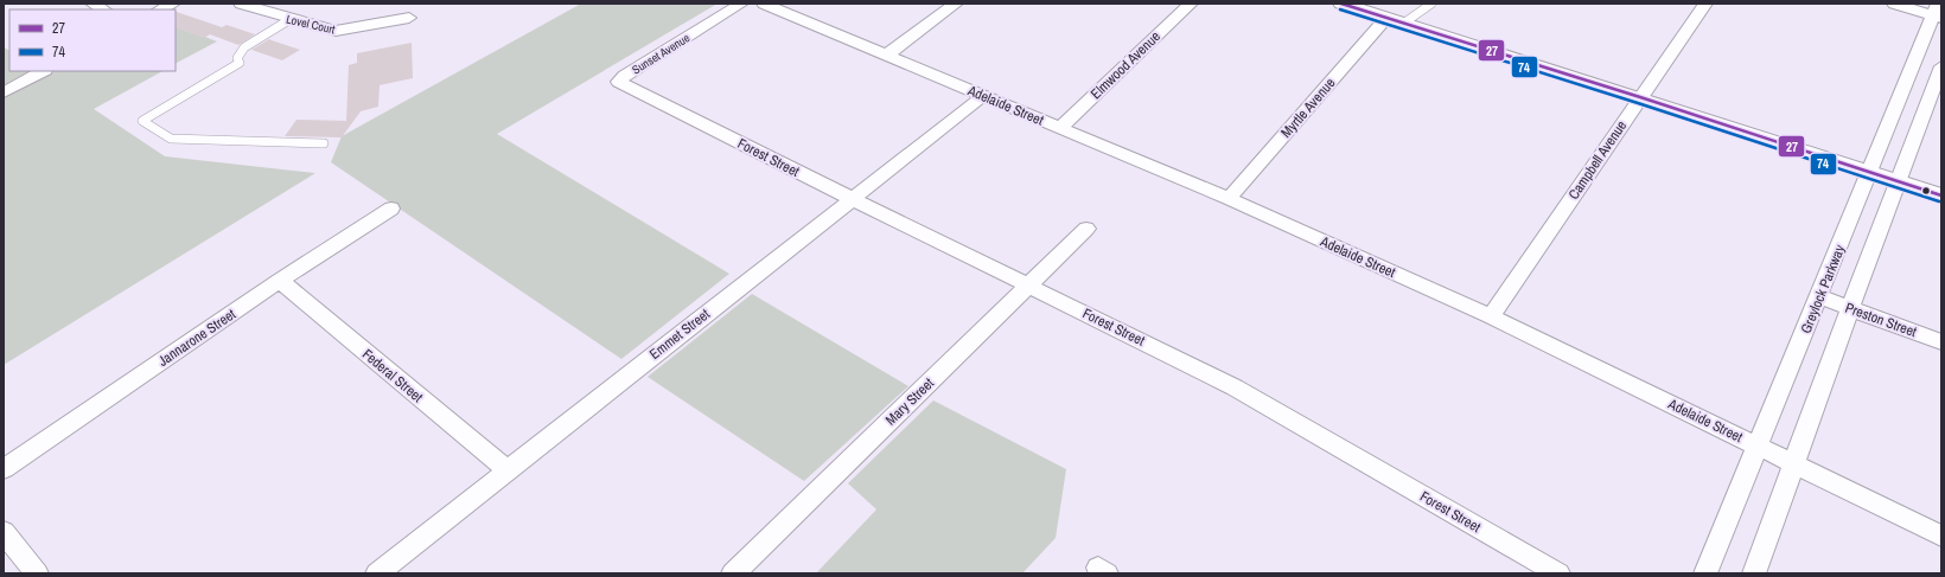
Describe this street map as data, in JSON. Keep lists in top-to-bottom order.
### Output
{
  "streets": {
    "street": [
      "Lovel Court",
      "Sunset Avenue",
      "Elmwood Avenue",
      "Adelaide Street",
      "Myrtle Avenue",
      "Forest Street",
      "Campbell Avenue",
      "Greylock Parkway",
      "Preston Street",
      "Emmet Street",
      "Jannarone Street",
      "Federal Street",
      "Mary Street"
    ]
  },
  "crossings": [
    ["Sunset Avenue", "Forest Street"],
    ["Elmwood Avenue", "Adelaide Street"],
    ["Adelaide Street", "Myrtle Avenue"],
    ["Adelaide Street", "Campbell Avenue"],
    ["Adelaide Street", "Greylock Parkway"],
    ["Adelaide Street", "Emmet Street"],
    ["Forest Street", "Emmet Street"],
    ["Forest Street", "Mary Street"],
    ["Greylock Parkway", "Preston Street"],
    ["Emmet Street", "Federal Street"],
    ["Jannarone Street", "Federal Street"]
  ],
  "lines": ["transit line 27", "transit line 74"],
  "legend": ["27", "74"]
}
